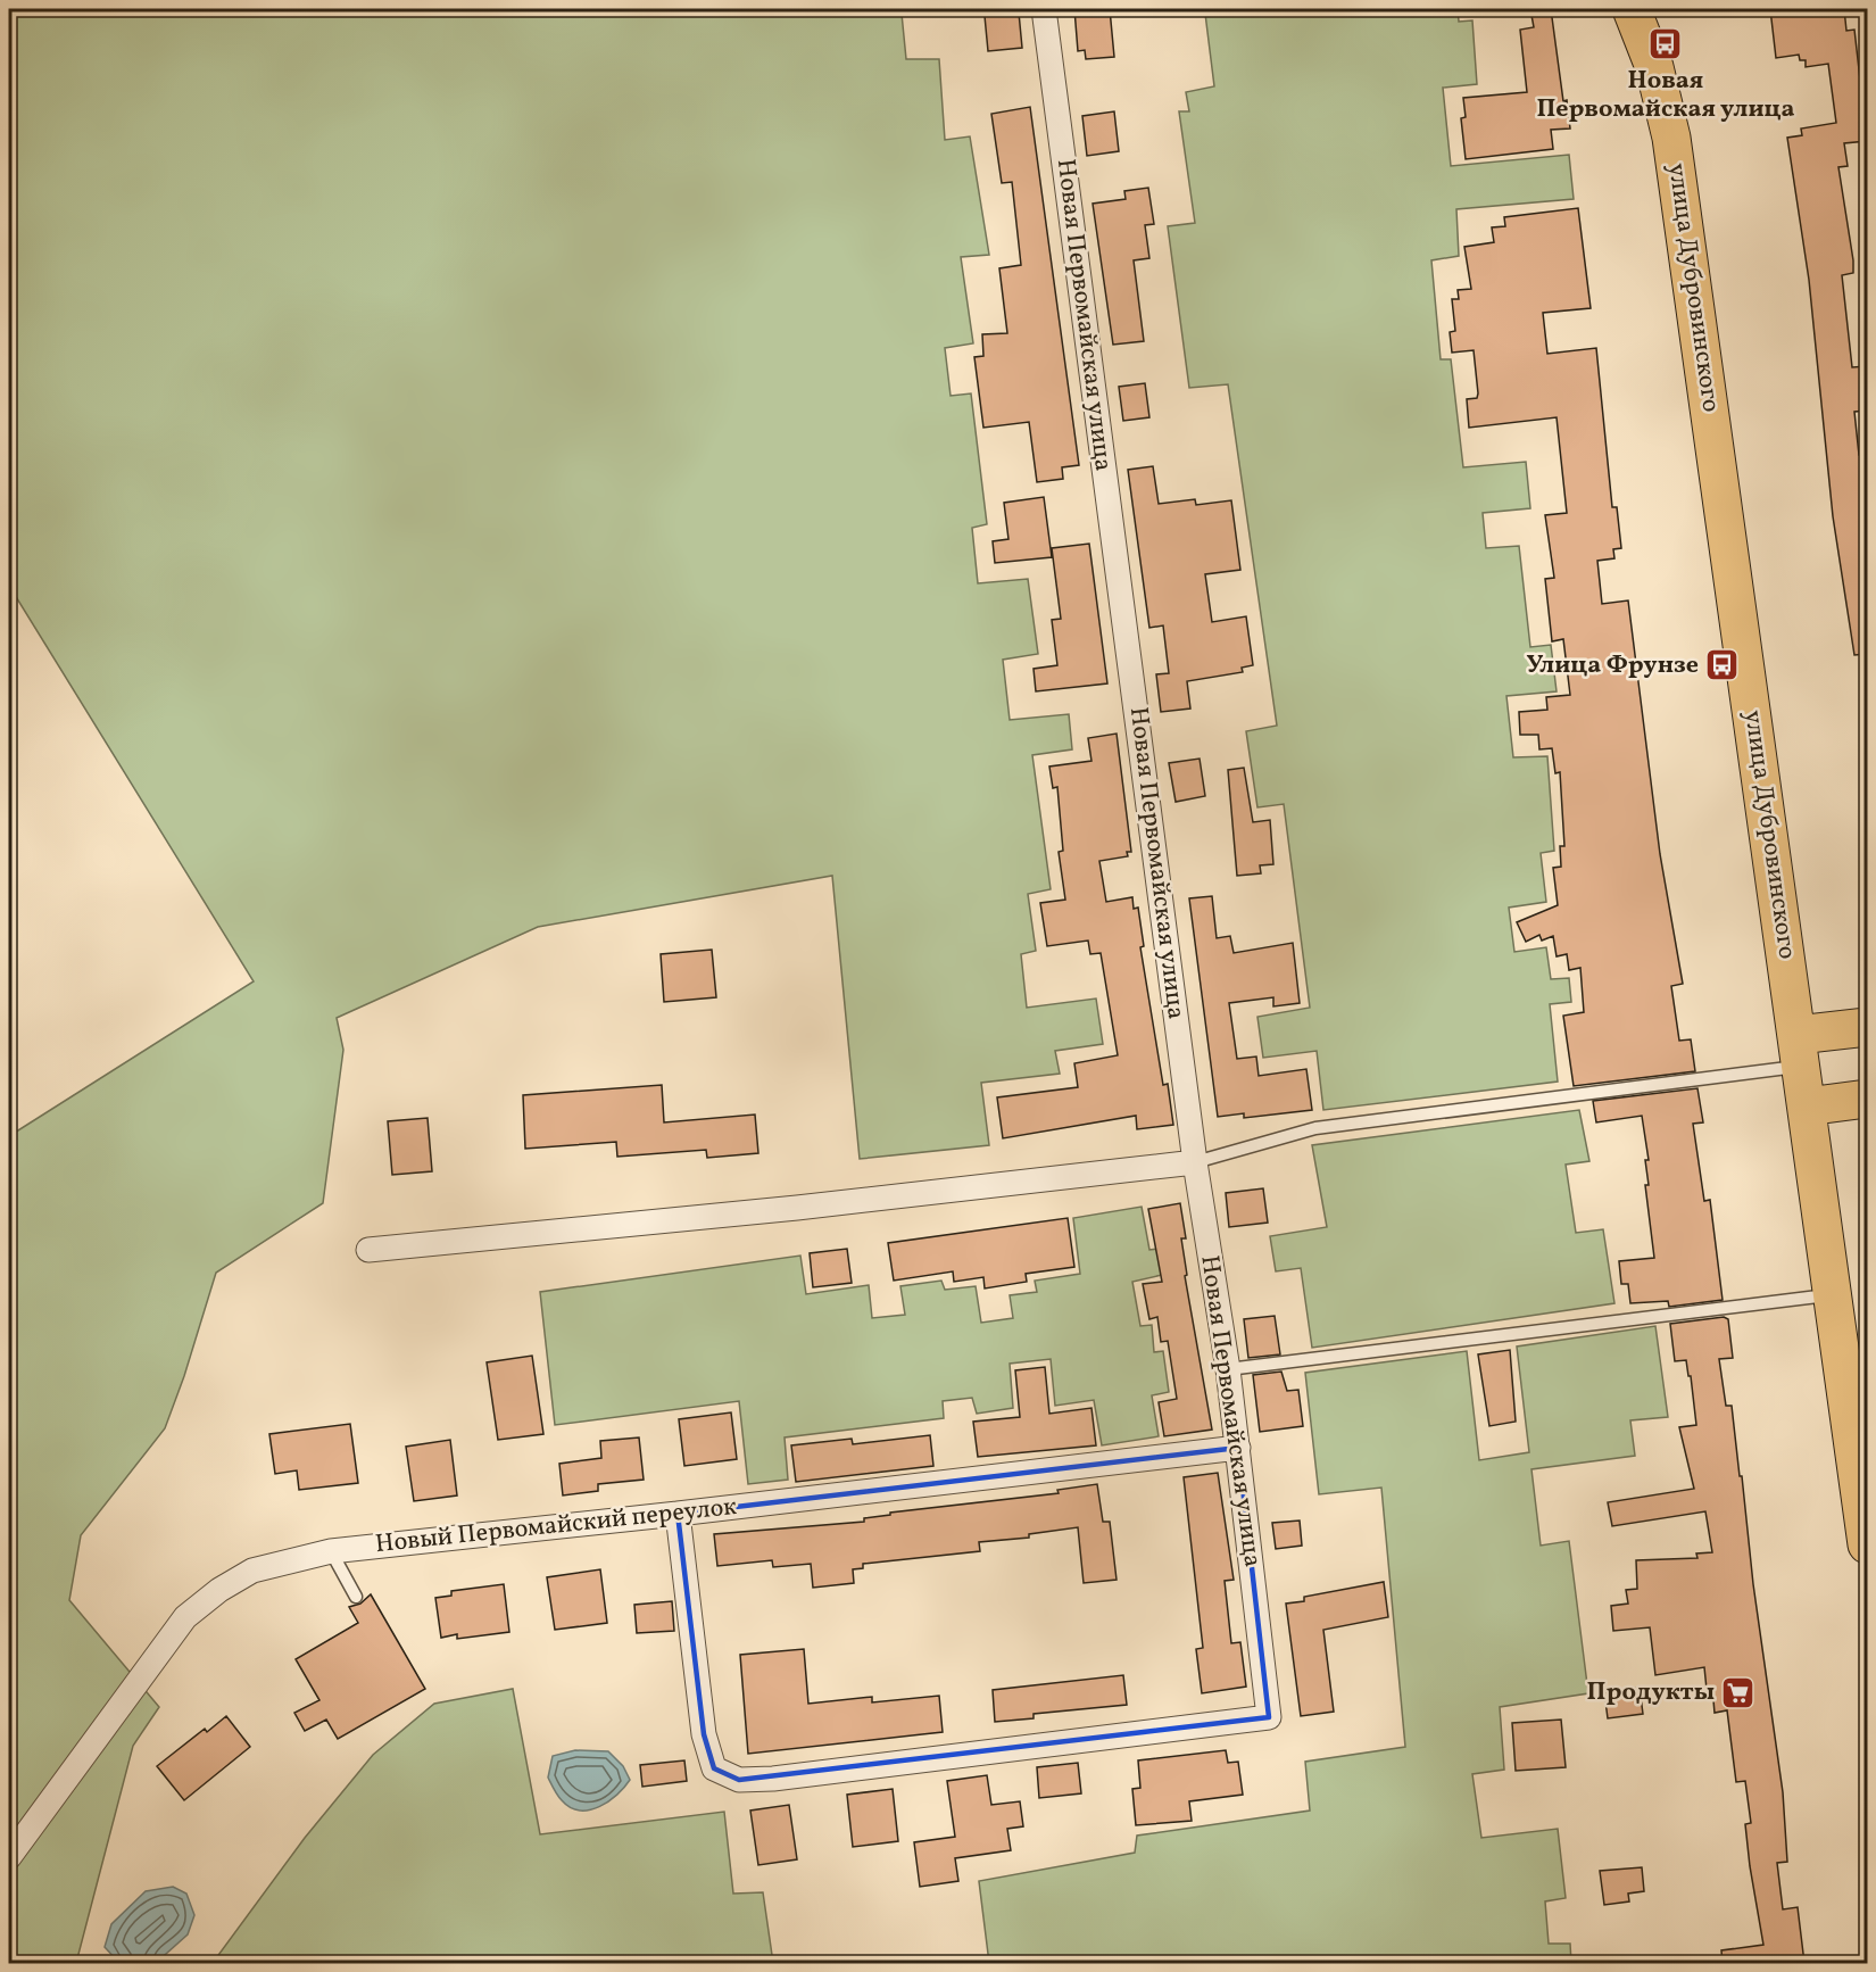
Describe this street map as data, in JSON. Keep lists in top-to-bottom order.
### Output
{
  "streets": {
    "main road": ["улица Дубровинского"],
    "street": ["Новая Первомайская улица", "Новый Первомайский переулок"]
  },
  "crossings": [
    ["Новая Первомайская улица", "Новый Первомайский переулок"]
  ],
  "places": {
    "bus stop": ["Новая Первомайская улица", "Улица Фрунзе"],
    "supermarket": ["Продукты"]
  }
}
